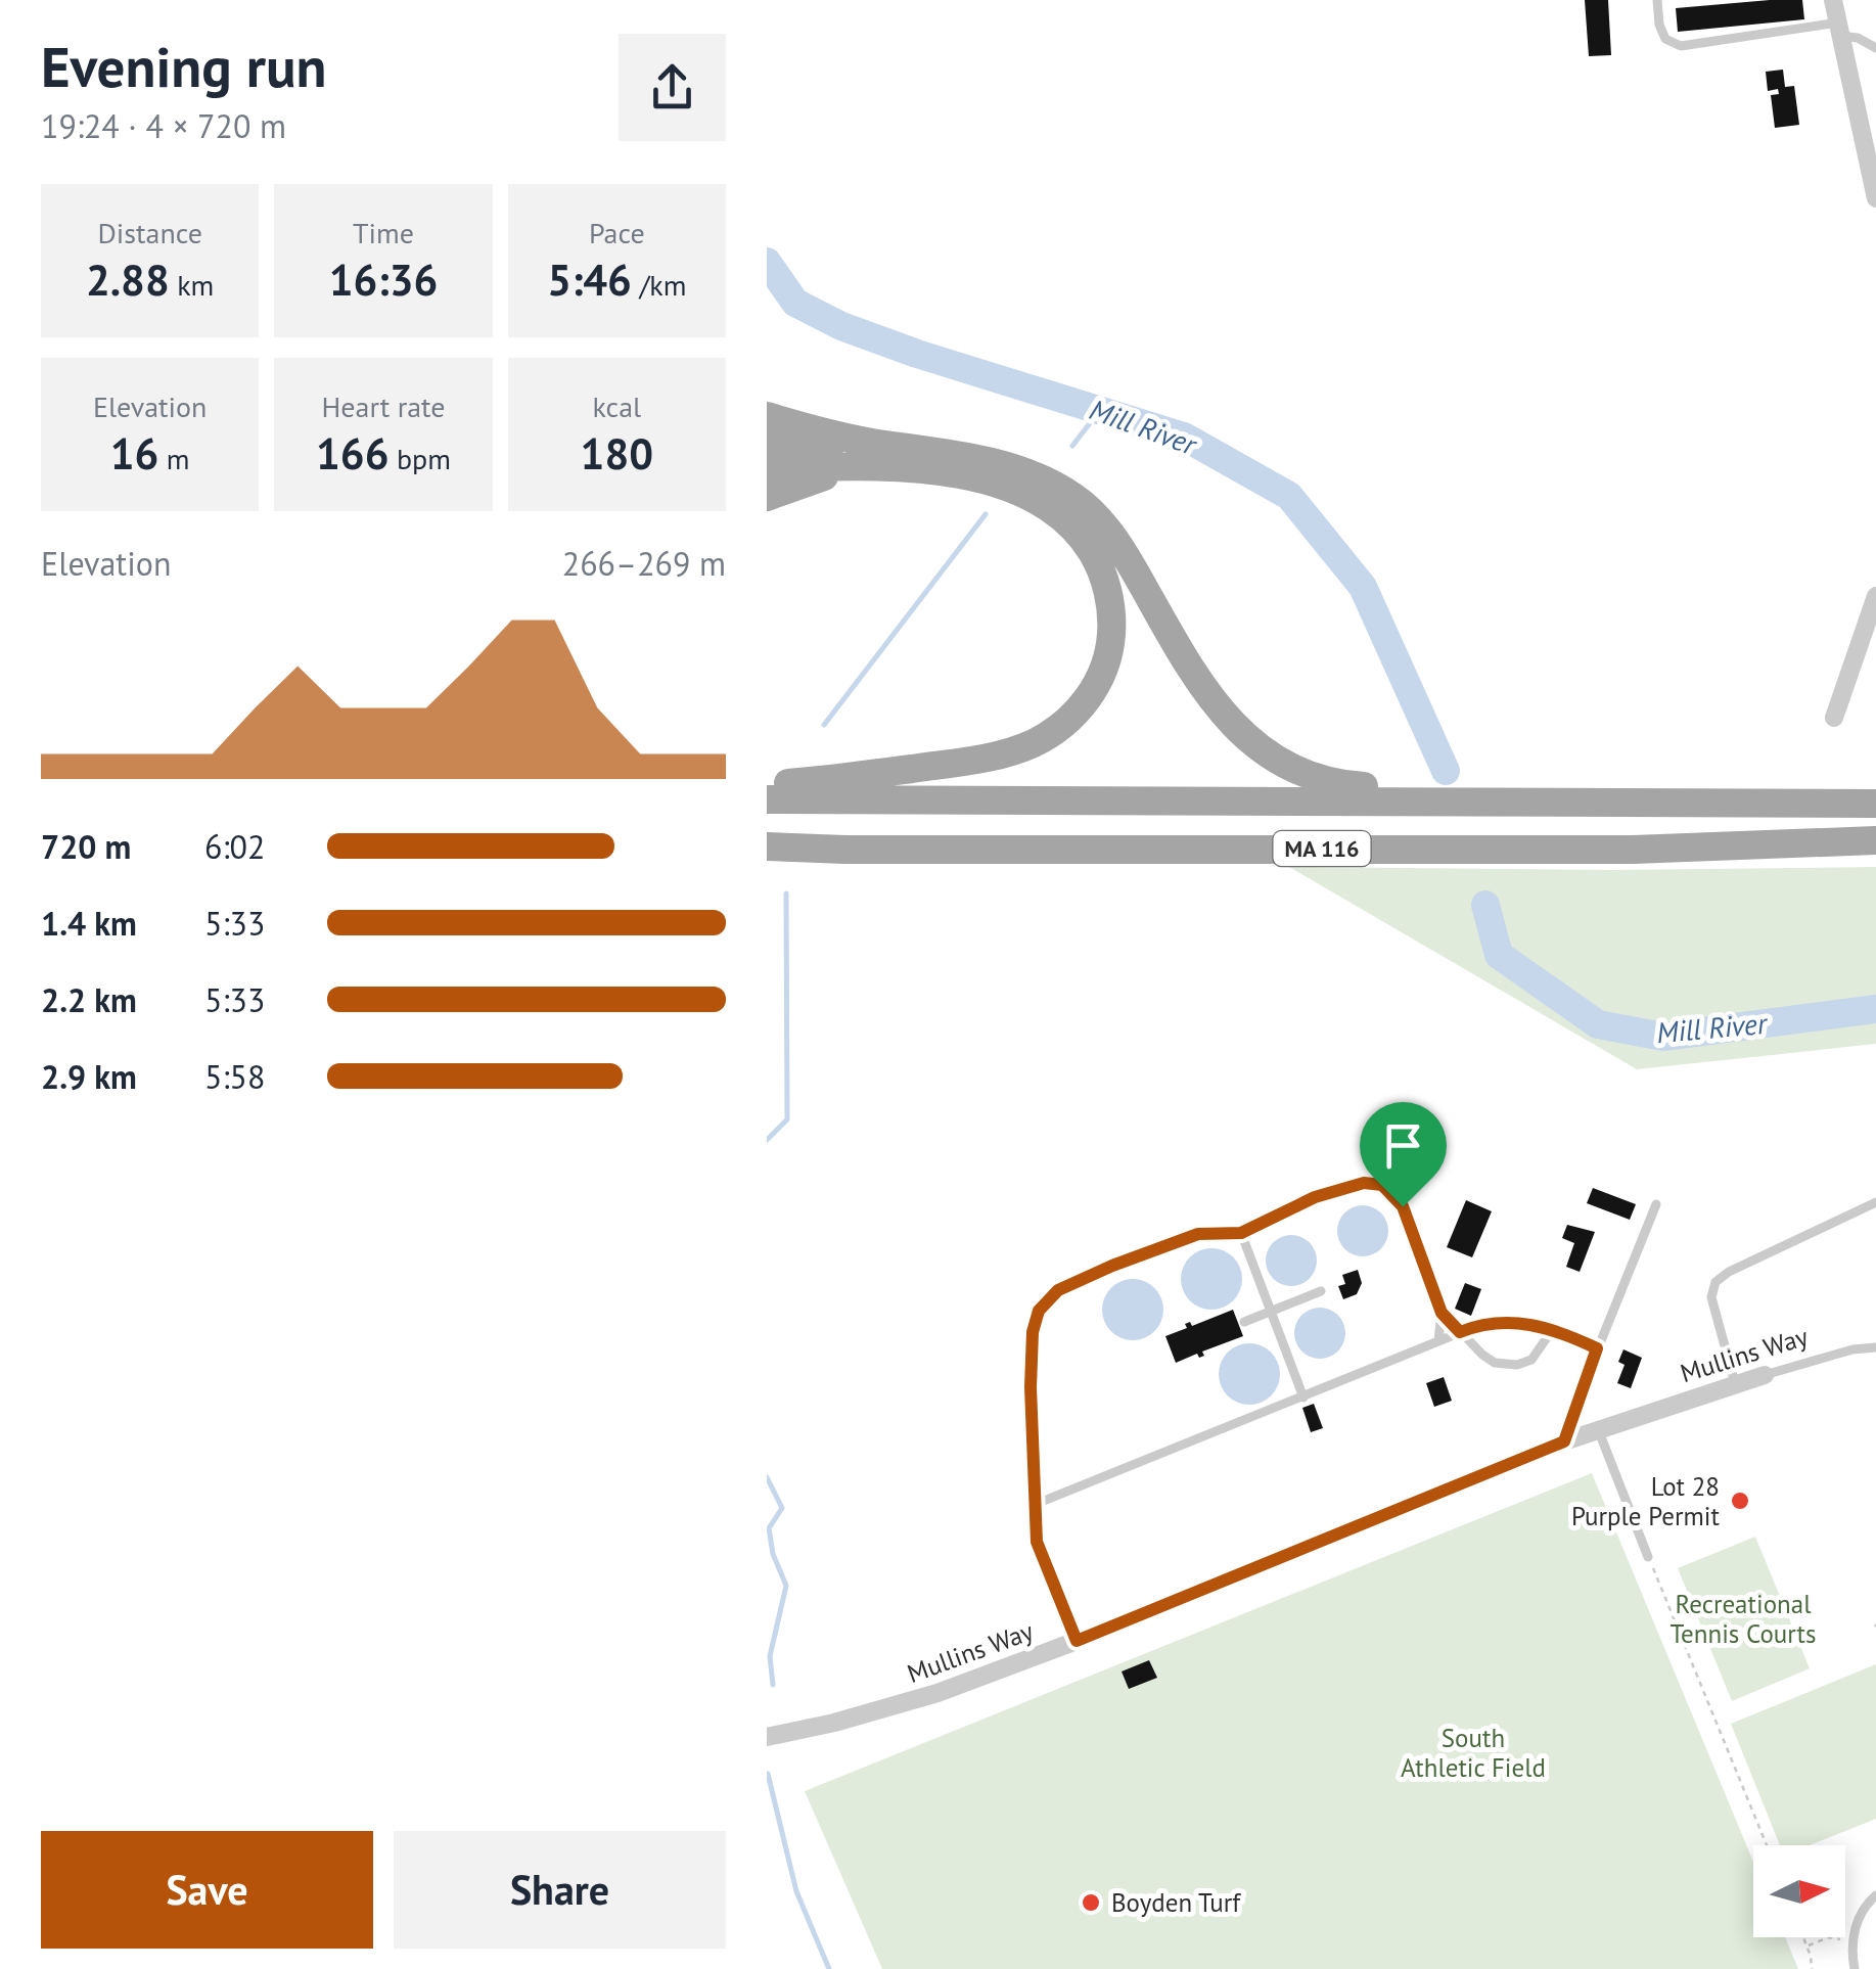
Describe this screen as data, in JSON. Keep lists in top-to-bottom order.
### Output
{
  "streets": {
    "main road": ["MA 116"],
    "street": ["Mullins Way"]
  },
  "water": ["Mill River"],
  "parks": ["Recreational Tennis Courts", "South Athletic Field"],
  "places": ["Lot 28 Purple Permit", "Boyden Turf"],
  "north": "right",
  "page": {
    "heading": ["Evening run", "19:24 · 4 × 720 m"],
    "stats": [
      ["Distance", "2.88 km"],
      ["Time", "16:36"],
      ["Pace", "5:46 /km"],
      ["Elevation", "16 m"],
      ["Heart rate", "166 bpm"],
      ["kcal", "180"]
    ],
    "chart": ["Elevation", "266–269 m"],
    "list": [
      {
        "name": "720 m",
        "note": "6:02"
      },
      {
        "name": "1.4 km",
        "note": "5:33"
      },
      {
        "name": "2.2 km",
        "note": "5:33"
      },
      {
        "name": "2.9 km",
        "note": "5:58"
      }
    ],
    "buttons": ["Save", "Share"]
  }
}
